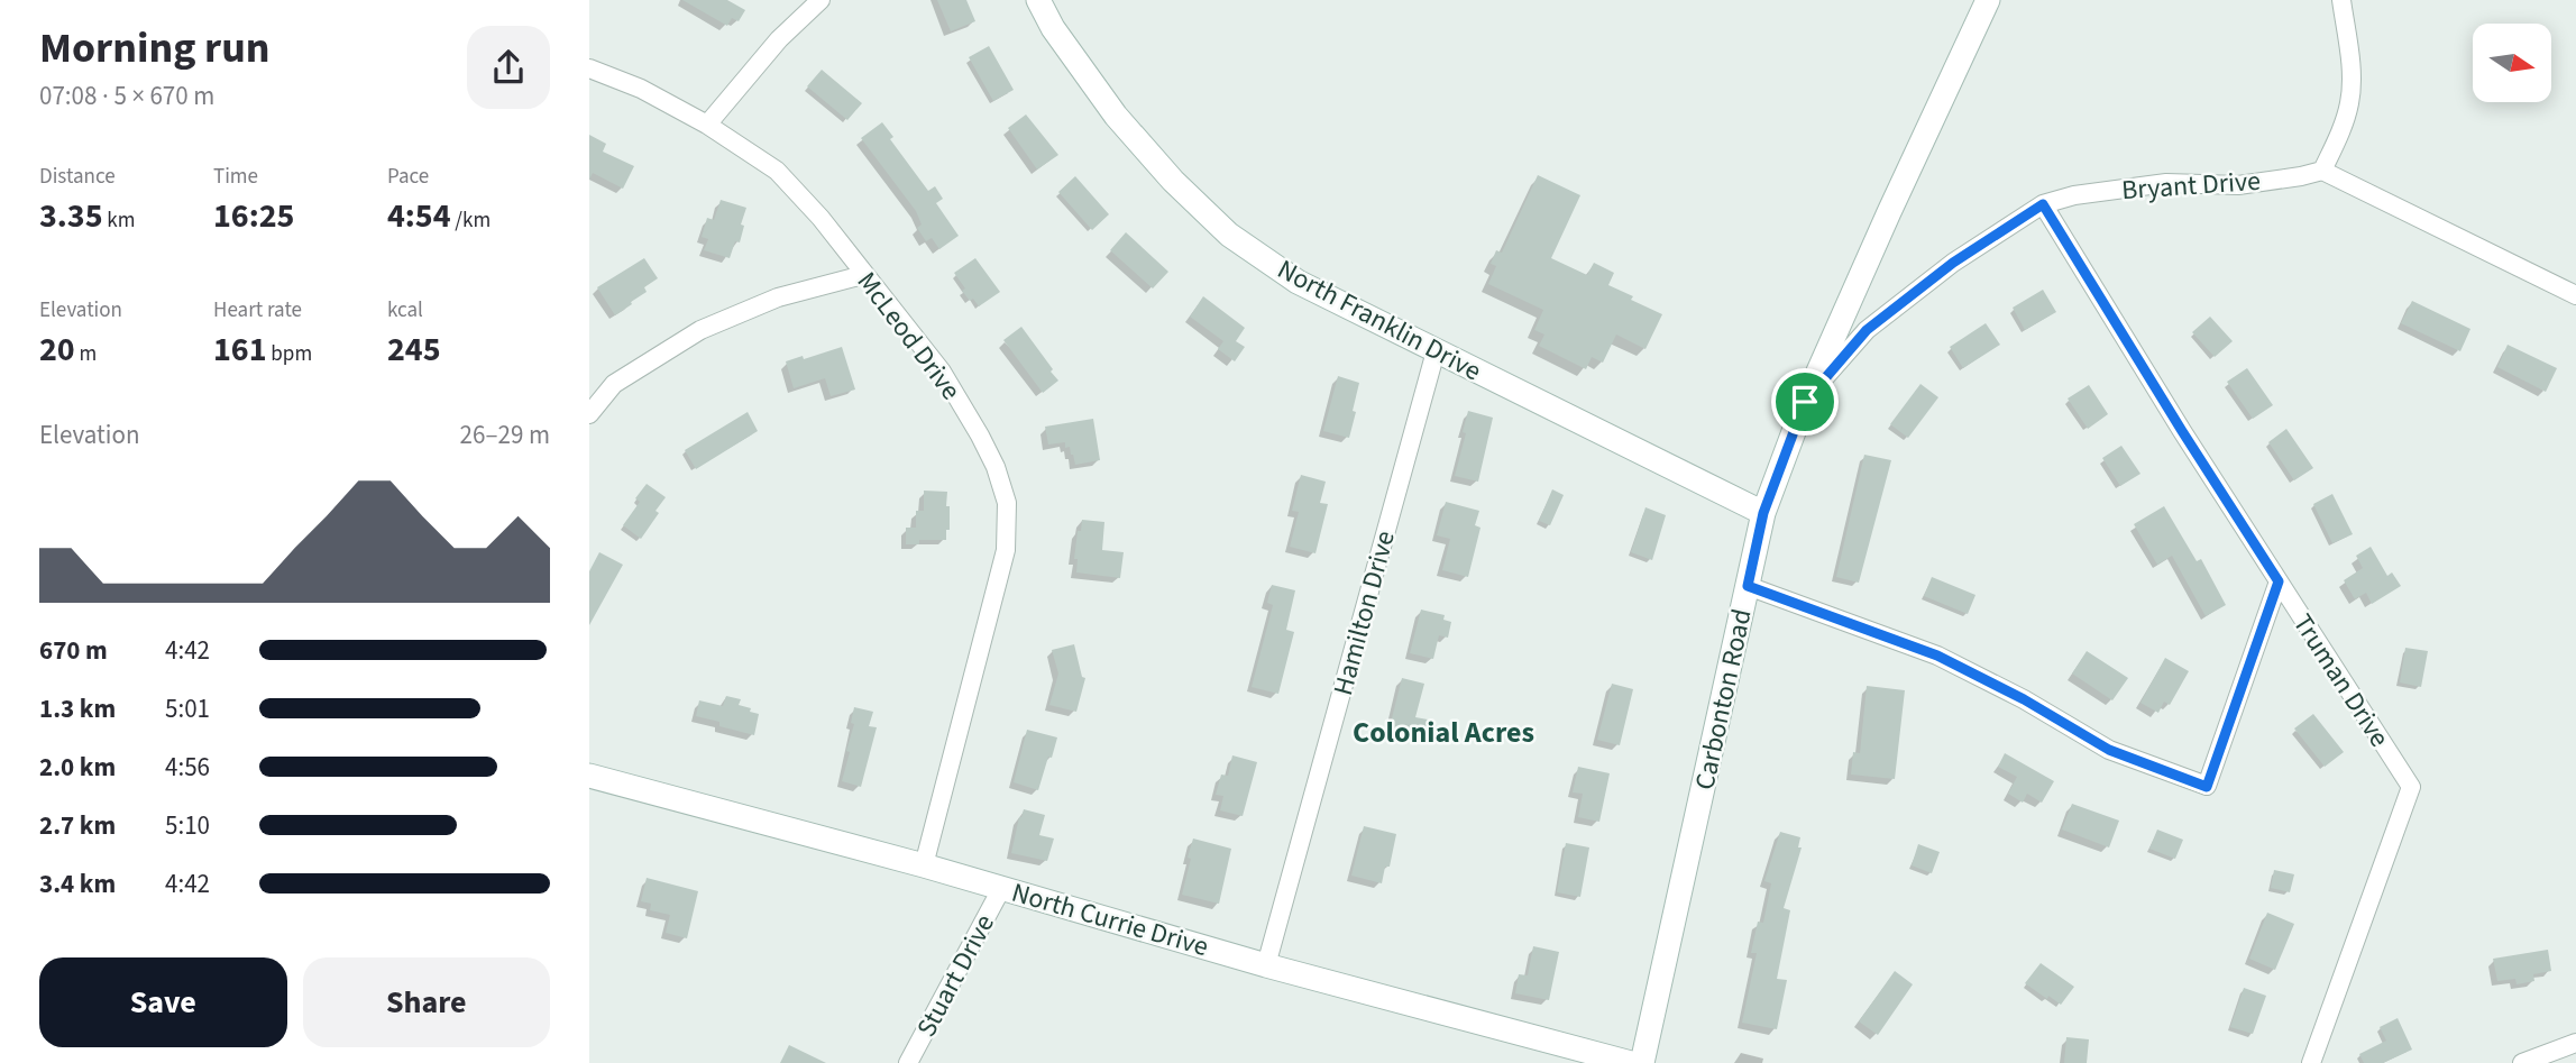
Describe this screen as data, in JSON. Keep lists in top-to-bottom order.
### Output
{
  "streets": {
    "street": [
      "Bryant Drive",
      "North Franklin Drive",
      "McLeod Drive",
      "Hamilton Drive",
      "Truman Drive",
      "Carbonton Road",
      "North Currie Drive",
      "Stuart Drive"
    ]
  },
  "crossings": [
    ["Bryant Drive", "Truman Drive"],
    ["Bryant Drive", "Carbonton Road"],
    ["North Franklin Drive", "Hamilton Drive"],
    ["North Franklin Drive", "Carbonton Road"],
    ["McLeod Drive", "North Currie Drive"],
    ["Hamilton Drive", "North Currie Drive"],
    ["North Currie Drive", "Stuart Drive"]
  ],
  "districts": ["Colonial Acres"],
  "north": "right",
  "page": {
    "heading": ["Morning run", "07:08 · 5 × 670 m"],
    "stats": [
      ["Distance", "3.35 km"],
      ["Time", "16:25"],
      ["Pace", "4:54 /km"],
      ["Elevation", "20 m"],
      ["Heart rate", "161 bpm"],
      ["kcal", "245"]
    ],
    "chart": ["Elevation", "26–29 m"],
    "list": [
      {
        "name": "670 m",
        "note": "4:42"
      },
      {
        "name": "1.3 km",
        "note": "5:01"
      },
      {
        "name": "2.0 km",
        "note": "4:56"
      },
      {
        "name": "2.7 km",
        "note": "5:10"
      },
      {
        "name": "3.4 km",
        "note": "4:42"
      }
    ],
    "buttons": ["Save", "Share"]
  }
}
